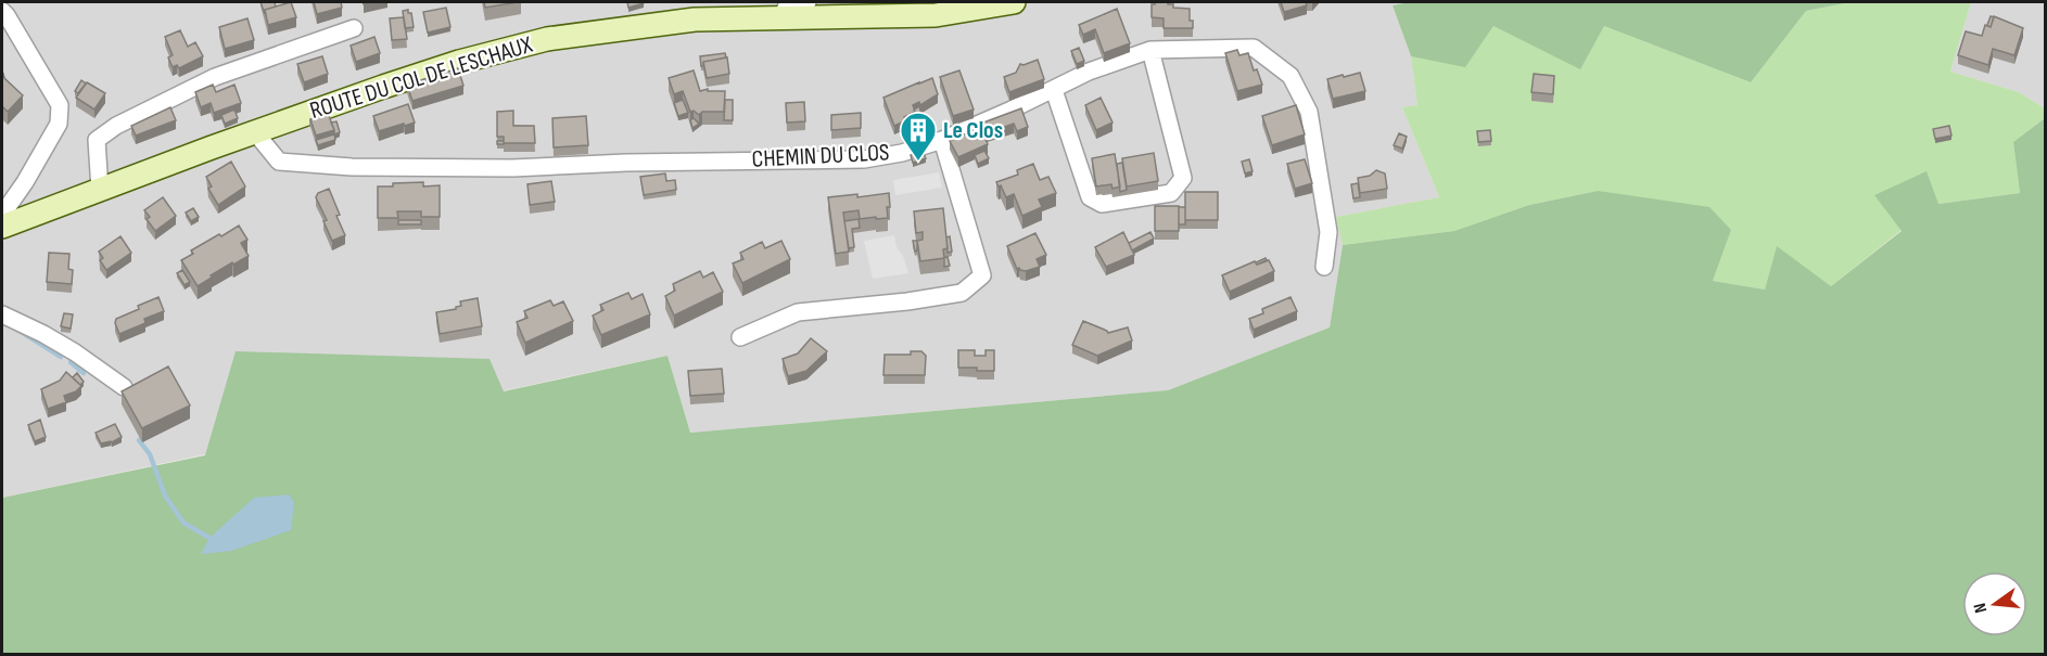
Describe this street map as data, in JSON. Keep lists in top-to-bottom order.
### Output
{
  "streets": {
    "main road": ["ROUTE DU COL DE LESCHAUX"],
    "street": ["CHEMIN DU CLOS"]
  },
  "crossings": [
    ["ROUTE DU COL DE LESCHAUX", "CHEMIN DU CLOS"]
  ],
  "places": {
    "building": ["Le Clos"]
  },
  "north": "left"
}
